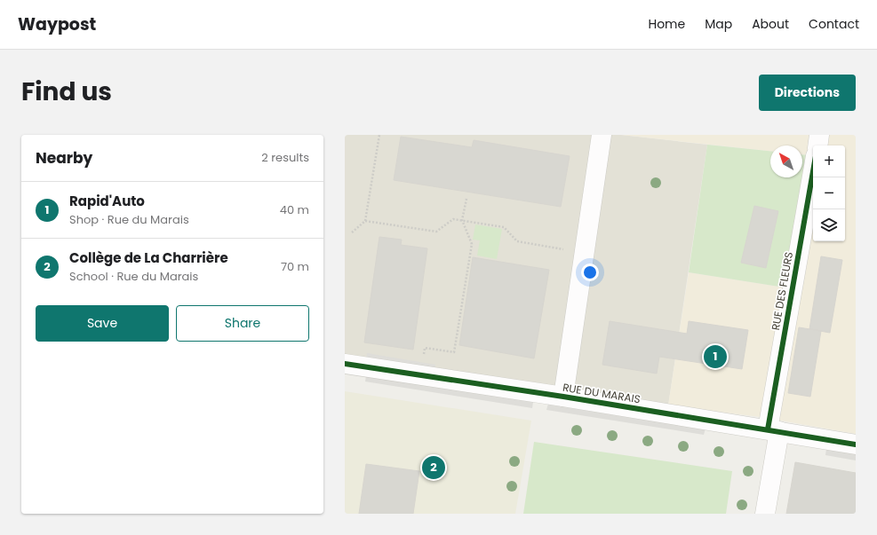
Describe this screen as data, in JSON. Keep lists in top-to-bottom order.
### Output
{
  "streets": {
    "street": ["RUE DES FLEURS", "RUE DU MARAIS"]
  },
  "crossings": [
    ["RUE DES FLEURS", "RUE DU MARAIS"]
  ],
  "north": "top left",
  "page": {
    "header": "Waypost",
    "nav": [
      "Home",
      "Map",
      "About",
      "Contact"
    ],
    "title": "Find us",
    "buttons": [
      "Directions",
      ["Save", "Share"]
    ],
    "heading": ["Nearby", "2 results"],
    "map_buttons": ["+", "−"],
    "list": [
      {
        "mark": "1",
        "name": "Rapid'Auto",
        "note": "Shop · Rue du Marais",
        "value": "40 m"
      },
      {
        "mark": "2",
        "name": "Collège de La Charrière",
        "note": "School · Rue du Marais",
        "value": "70 m"
      }
    ],
    "pins": ["1", "2"]
  }
}
